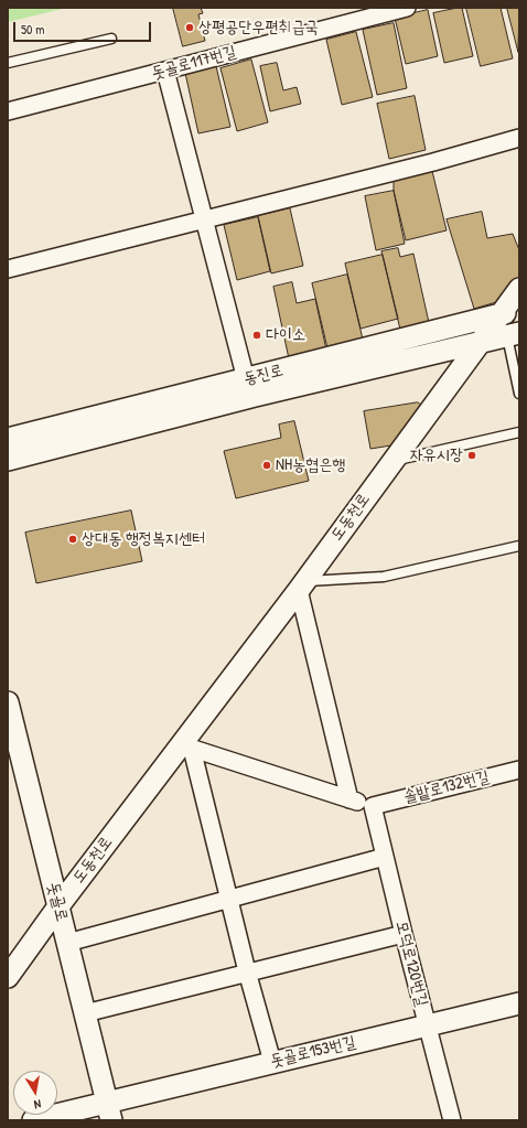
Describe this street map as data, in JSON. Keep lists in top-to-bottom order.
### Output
{
  "streets": {
    "street": [
      "돗골로117번길",
      "동진로",
      "도동천로",
      "솔밭로132번길",
      "돗골로",
      "모덕로120번길",
      "돗골로153번길"
    ]
  },
  "crossings": [
    ["동진로", "도동천로"],
    ["도동천로", "돗골로"],
    ["솔밭로132번길", "모덕로120번길"],
    ["돗골로", "돗골로153번길"],
    ["모덕로120번길", "돗골로153번길"]
  ],
  "places": [
    "상평공단우편취급국",
    "다이소",
    "자유시장",
    "NH농협은행",
    "상대동 행정복지센터"
  ],
  "scale_bar": "50 m",
  "north": "bottom"
}
